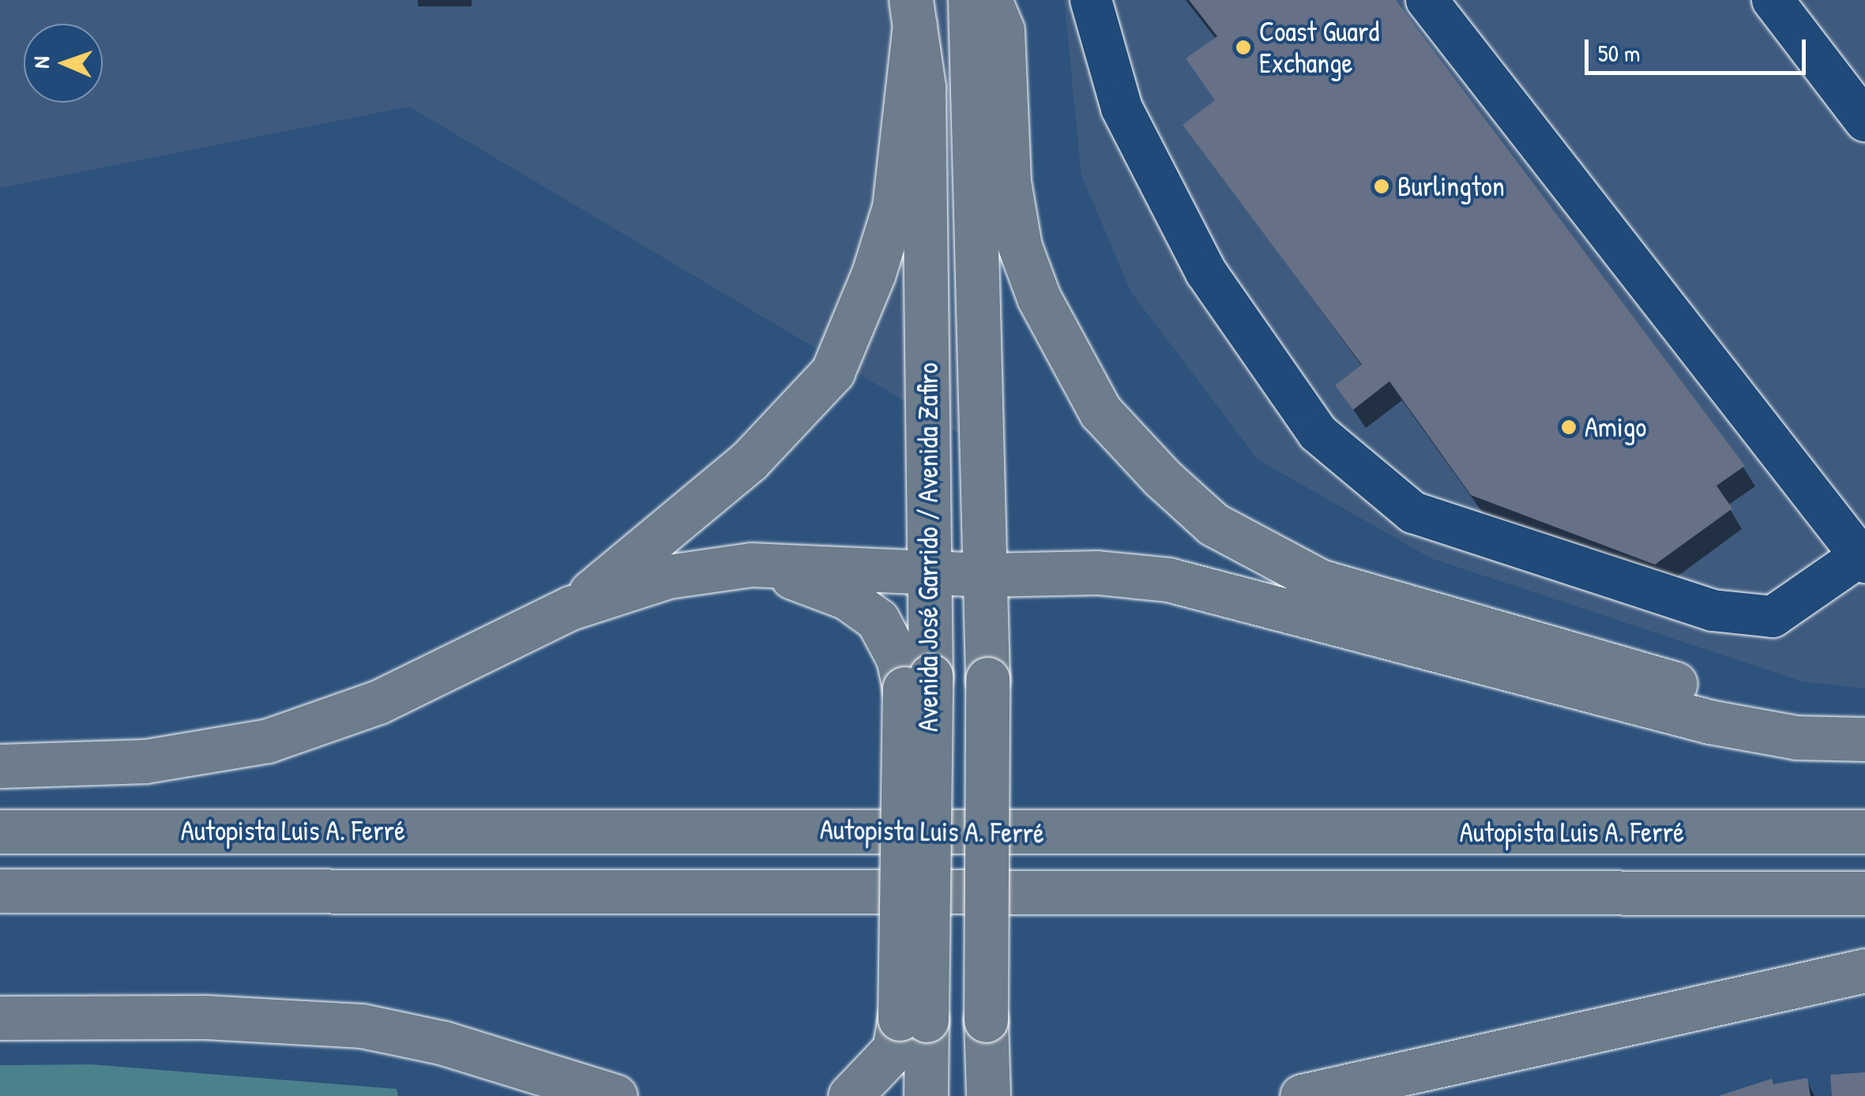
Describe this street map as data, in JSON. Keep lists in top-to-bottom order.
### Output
{
  "streets": {
    "main road": ["Avenida José Garrido / Avenida Zafiro", "Autopista Luis A. Ferré"]
  },
  "places": ["Coast Guard Exchange", "Burlington", "Amigo"],
  "scale_bar": "50 m",
  "north": "left"
}
